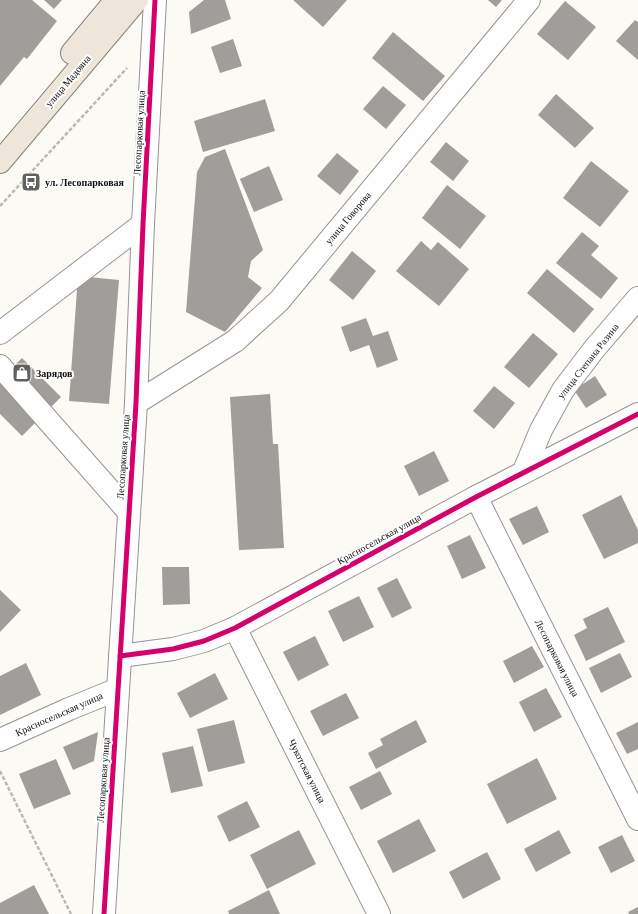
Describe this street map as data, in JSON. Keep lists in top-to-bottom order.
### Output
{
  "streets": {
    "main road": ["улица Мадояна"],
    "street": [
      "Лесопарковая улица",
      "улица Говорова",
      "улица Степана Разина",
      "Красносельская улица",
      "Чукотская улица"
    ]
  },
  "crossings": [
    ["Лесопарковая улица", "улица Говорова"],
    ["Лесопарковая улица", "Красносельская улица"],
    ["улица Степана Разина", "Красносельская улица"],
    ["Красносельская улица", "Чукотская улица"]
  ],
  "places": {
    "bus stop": ["ул. Лесопарковая"],
    "shop": ["Зарядов"]
  }
}
